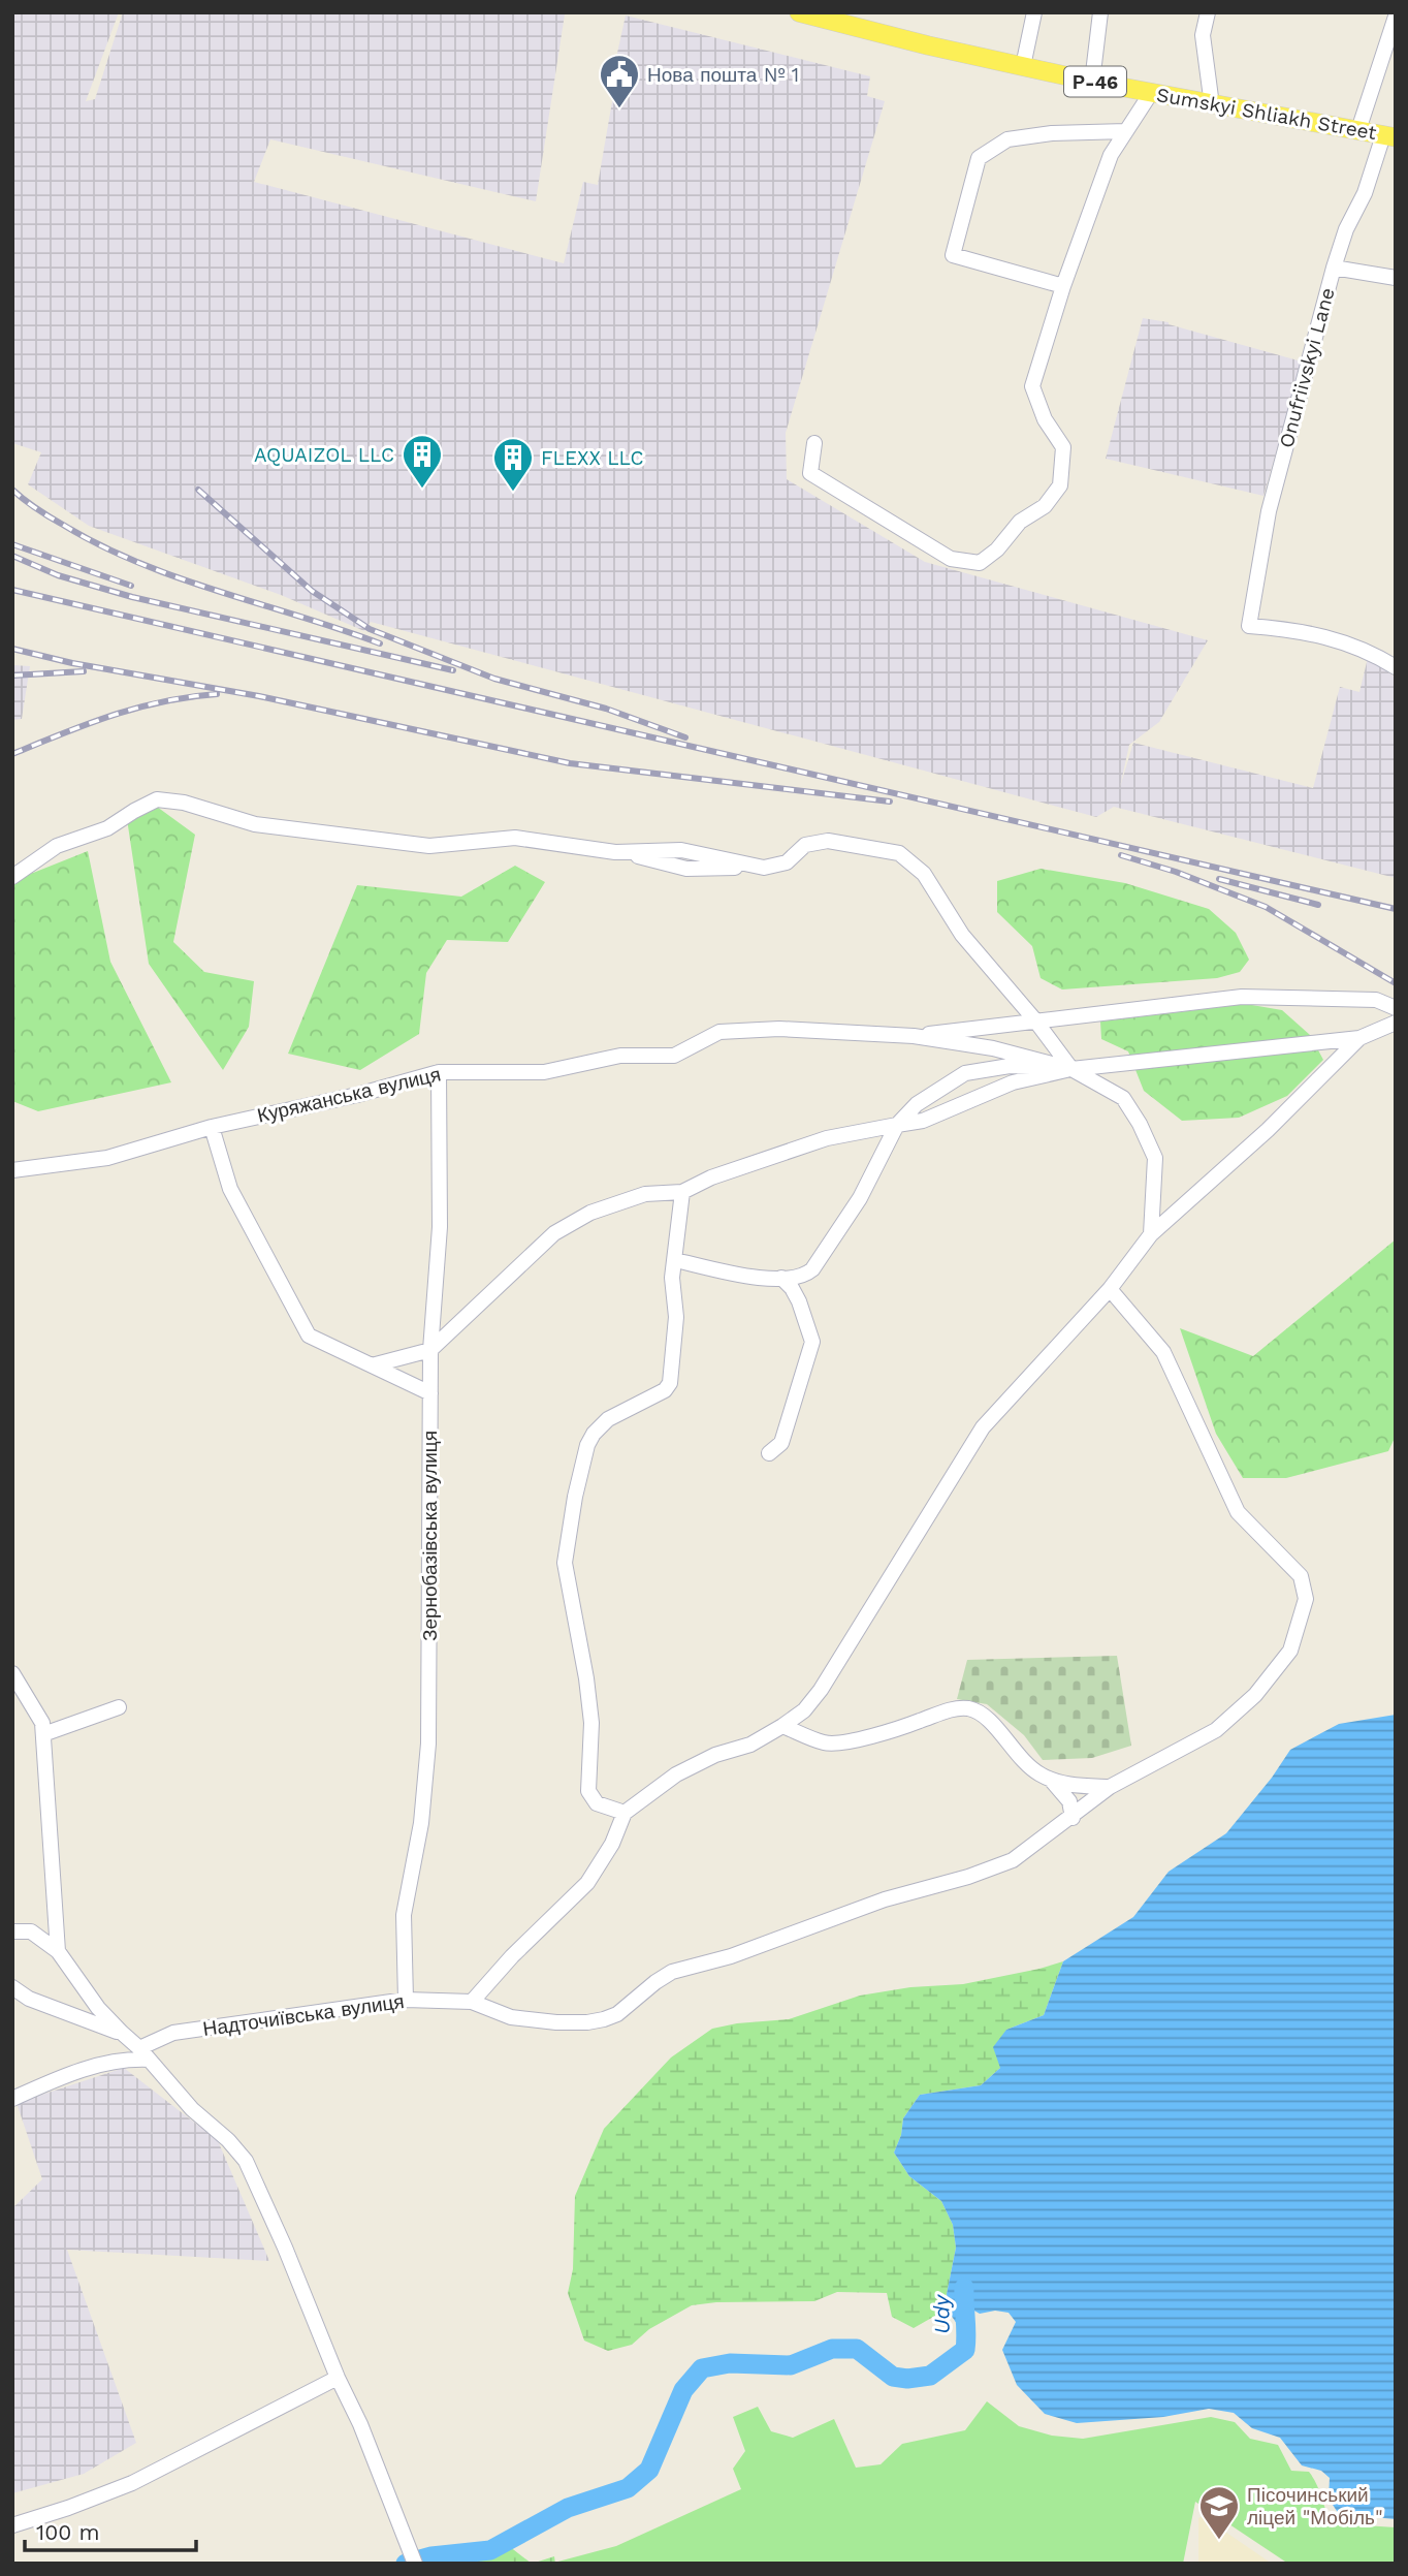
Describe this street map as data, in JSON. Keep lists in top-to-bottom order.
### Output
{
  "streets": {
    "main road": ["Р-46", "Sumskyi Shliakh Street"],
    "street": [
      "Onufriivskyi Lane",
      "Куряжанська вулиця",
      "Зернобазівська вулиця",
      "Надточиївська вулиця"
    ]
  },
  "crossings": [
    ["Sumskyi Shliakh Street", "Onufriivskyi Lane"],
    ["Куряжанська вулиця", "Зернобазівська вулиця"],
    ["Зернобазівська вулиця", "Надточиївська вулиця"]
  ],
  "water": ["Udy"],
  "places": {
    "public building": ["Нова пошта № 1"],
    "building": ["AQUAIZOL LLC", "FLEXX LLC"],
    "school or university": ["Пісочинський ліцей \"Мобіль\""]
  },
  "scale_bar": "100 m"
}
